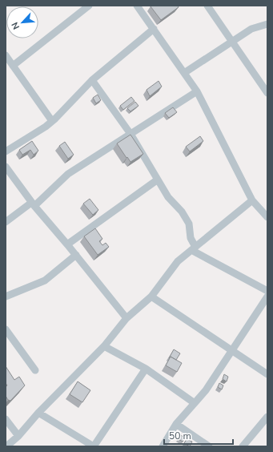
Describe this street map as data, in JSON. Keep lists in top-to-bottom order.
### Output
{
  "scale_bar": "50 m",
  "north": "bottom left"
}
